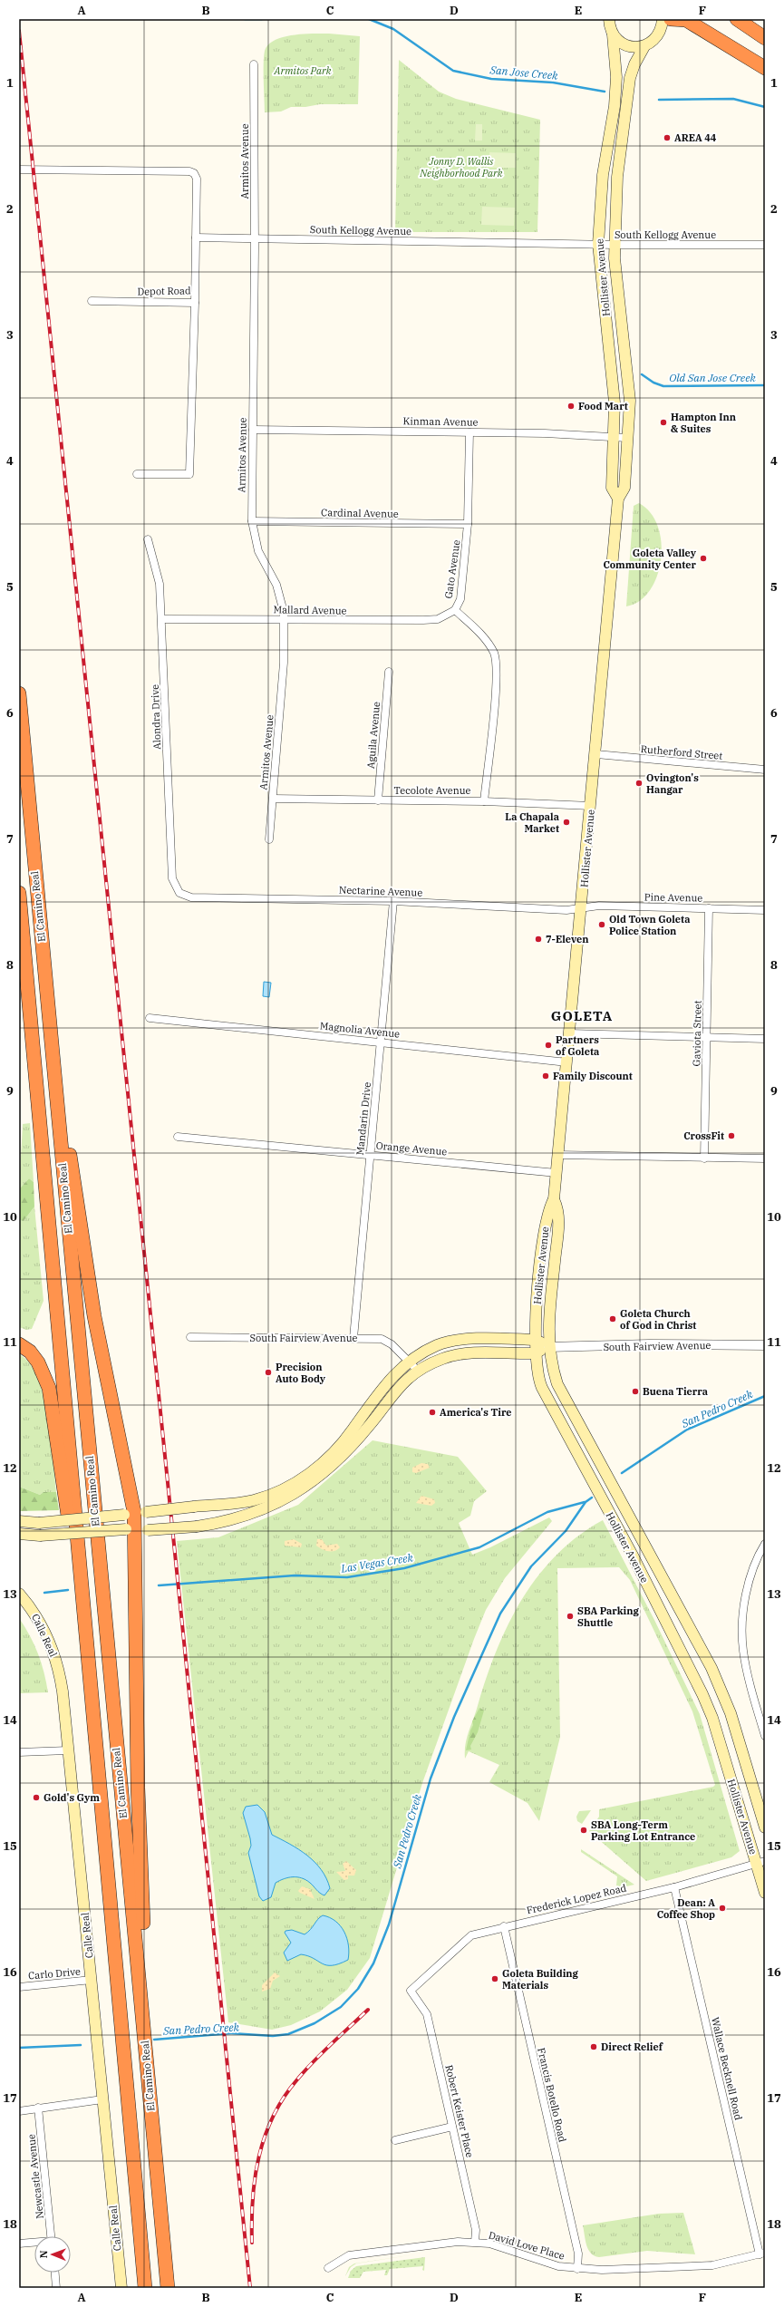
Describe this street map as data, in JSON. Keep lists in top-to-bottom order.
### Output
{
  "streets": {
    "highway": ["El Camino Real"],
    "main road": ["Hollister Avenue", "South Fairview Avenue", "Calle Real"],
    "street": [
      "Armitos Avenue",
      "South Kellogg Avenue",
      "Depot Road",
      "Kinman Avenue",
      "Cardinal Avenue",
      "Gato Avenue",
      "Mallard Avenue",
      "Alondra Drive",
      "Aguila Avenue",
      "Rutherford Street",
      "Tecolote Avenue",
      "Nectarine Avenue",
      "Pine Avenue",
      "Magnolia Avenue",
      "Gaviota Street",
      "Mandarin Drive",
      "Orange Avenue",
      "Frederick Lopez Road",
      "Carlo Drive",
      "Wallace Becknell Road",
      "Francis Botello Road",
      "Robert Keister Place",
      "Newcastle Avenue",
      "David Love Place"
    ]
  },
  "crossings": [
    ["Armitos Avenue", "South Kellogg Avenue"],
    ["Armitos Avenue", "Kinman Avenue"],
    ["Armitos Avenue", "Cardinal Avenue"],
    ["Armitos Avenue", "Mallard Avenue"],
    ["Armitos Avenue", "Tecolote Avenue"],
    ["South Kellogg Avenue", "Hollister Avenue"],
    ["South Kellogg Avenue", "Depot Road"],
    ["Hollister Avenue", "Kinman Avenue"],
    ["Hollister Avenue", "Rutherford Street"],
    ["Hollister Avenue", "Tecolote Avenue"],
    ["Hollister Avenue", "Nectarine Avenue"],
    ["Hollister Avenue", "Pine Avenue"],
    ["Hollister Avenue", "Magnolia Avenue"],
    ["Hollister Avenue", "Orange Avenue"],
    ["Hollister Avenue", "South Fairview Avenue"],
    ["Hollister Avenue", "Frederick Lopez Road"],
    ["Kinman Avenue", "Gato Avenue"],
    ["Cardinal Avenue", "Gato Avenue"],
    ["Gato Avenue", "Mallard Avenue"],
    ["Gato Avenue", "Tecolote Avenue"],
    ["Mallard Avenue", "Alondra Drive"],
    ["Alondra Drive", "Nectarine Avenue"],
    ["Aguila Avenue", "Tecolote Avenue"],
    ["Nectarine Avenue", "Pine Avenue"],
    ["Nectarine Avenue", "Mandarin Drive"],
    ["Pine Avenue", "Gaviota Street"],
    ["Magnolia Avenue", "Mandarin Drive"],
    ["Mandarin Drive", "Orange Avenue"],
    ["Mandarin Drive", "South Fairview Avenue"],
    ["Calle Real", "Carlo Drive"],
    ["Frederick Lopez Road", "Wallace Becknell Road"],
    ["Frederick Lopez Road", "Francis Botello Road"],
    ["Frederick Lopez Road", "Robert Keister Place"],
    ["Wallace Becknell Road", "David Love Place"],
    ["Francis Botello Road", "David Love Place"],
    ["Robert Keister Place", "David Love Place"]
  ],
  "districts": ["GOLETA"],
  "water": [
    "San Jose Creek",
    "Old San Jose Creek",
    "San Pedro Creek",
    "Las Vegas Creek"
  ],
  "parks": ["Armitos Park", "Jonny D. Wallis Neighborhood Park"],
  "places": [
    "AREA 44",
    "Food Mart",
    "Hampton Inn & Suites",
    "Goleta Valley Community Center",
    "Ovington's Hangar",
    "La Chapala Market",
    "Old Town Goleta Police Station",
    "7-Eleven",
    "Partners of Goleta",
    "Family Discount",
    "CrossFit",
    "Goleta Church of God in Christ",
    "Precision Auto Body",
    "Buena Tierra",
    "America's Tire",
    "SBA Parking Shuttle",
    "Gold's Gym",
    "SBA Long-Term Parking Lot Entrance",
    "Dean: A Coffee Shop",
    "Goleta Building Materials",
    "Direct Relief"
  ],
  "north": "left",
  "grid": {
    "columns": [
      "A",
      "B",
      "C",
      "D",
      "E",
      "F"
    ],
    "rows": [
      "1",
      "2",
      "3",
      "4",
      "5",
      "6",
      "7",
      "8",
      "9",
      "10",
      "11",
      "12",
      "13",
      "14",
      "15",
      "16",
      "17",
      "18"
    ]
  }
}
